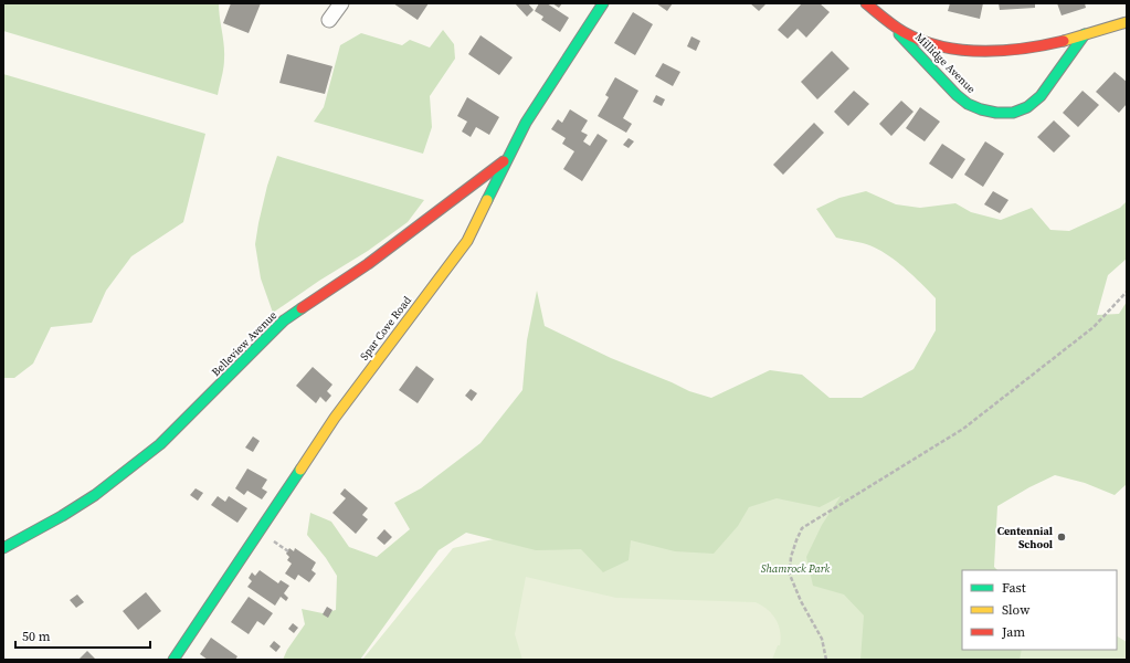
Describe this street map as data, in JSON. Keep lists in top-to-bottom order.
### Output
{
  "streets": {
    "street": ["Millidge Avenue", "Spar Cove Road", "Belleview Avenue"]
  },
  "crossings": [
    ["Spar Cove Road", "Belleview Avenue"]
  ],
  "parks": ["Shamrock Park"],
  "places": ["Centennial School"],
  "legend": ["Fast", "Slow", "Jam"],
  "scale_bar": "50 m"
}
